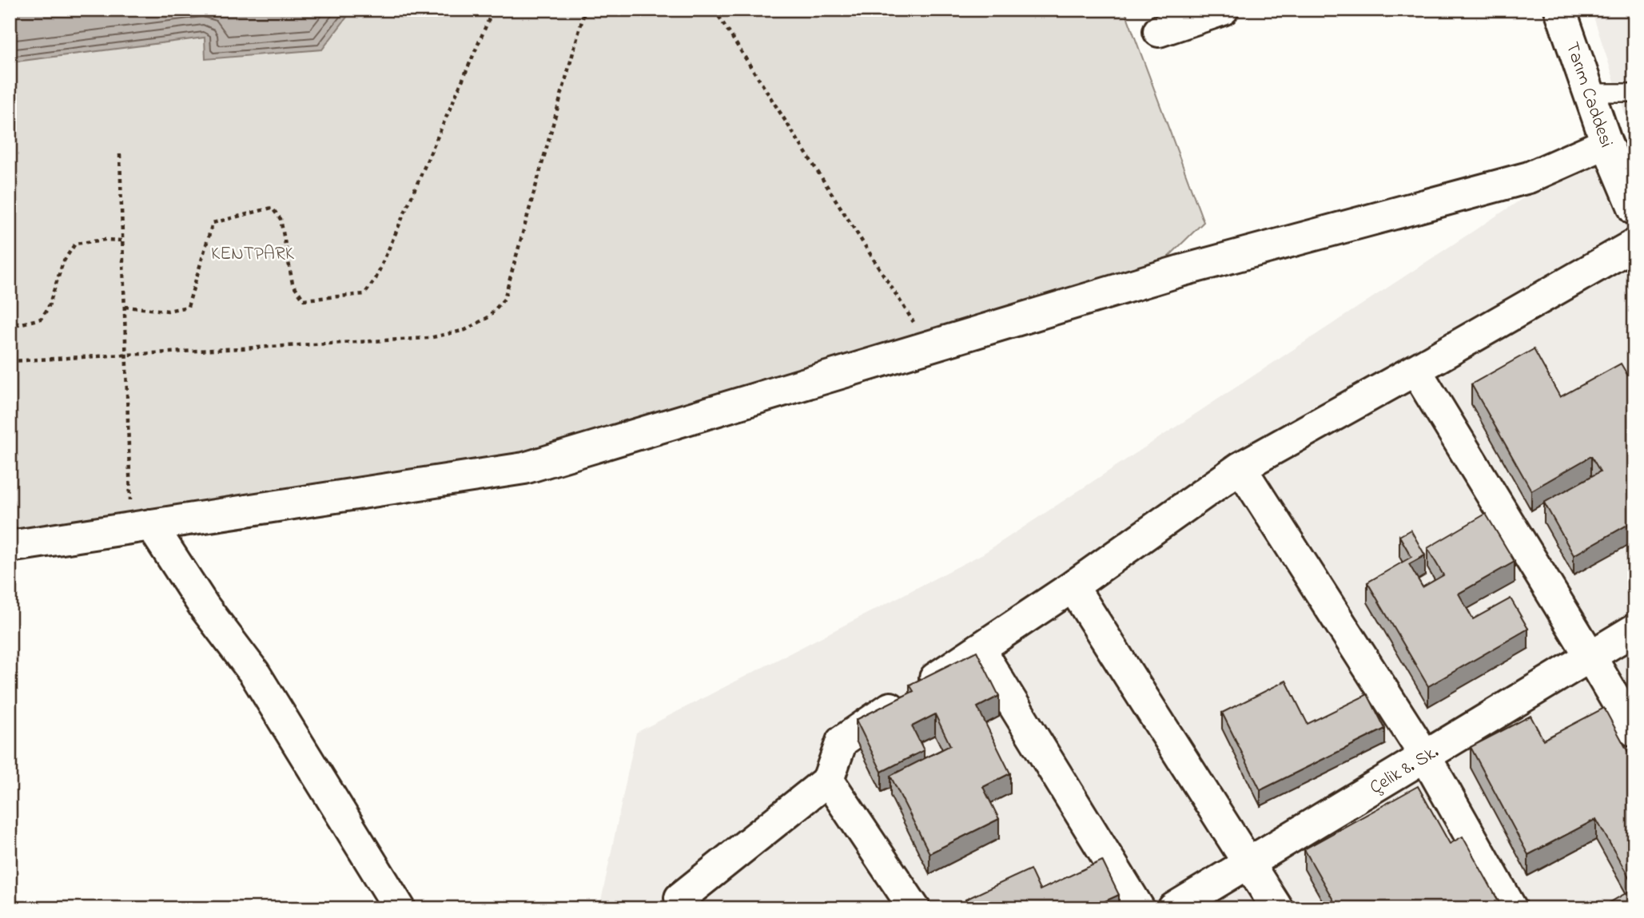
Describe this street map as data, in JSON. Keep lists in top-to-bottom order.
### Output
{
  "streets": {
    "street": ["Tarım Caddesi", "Çelik 8. Sk."]
  },
  "parks": ["KENTPARK"]
}
